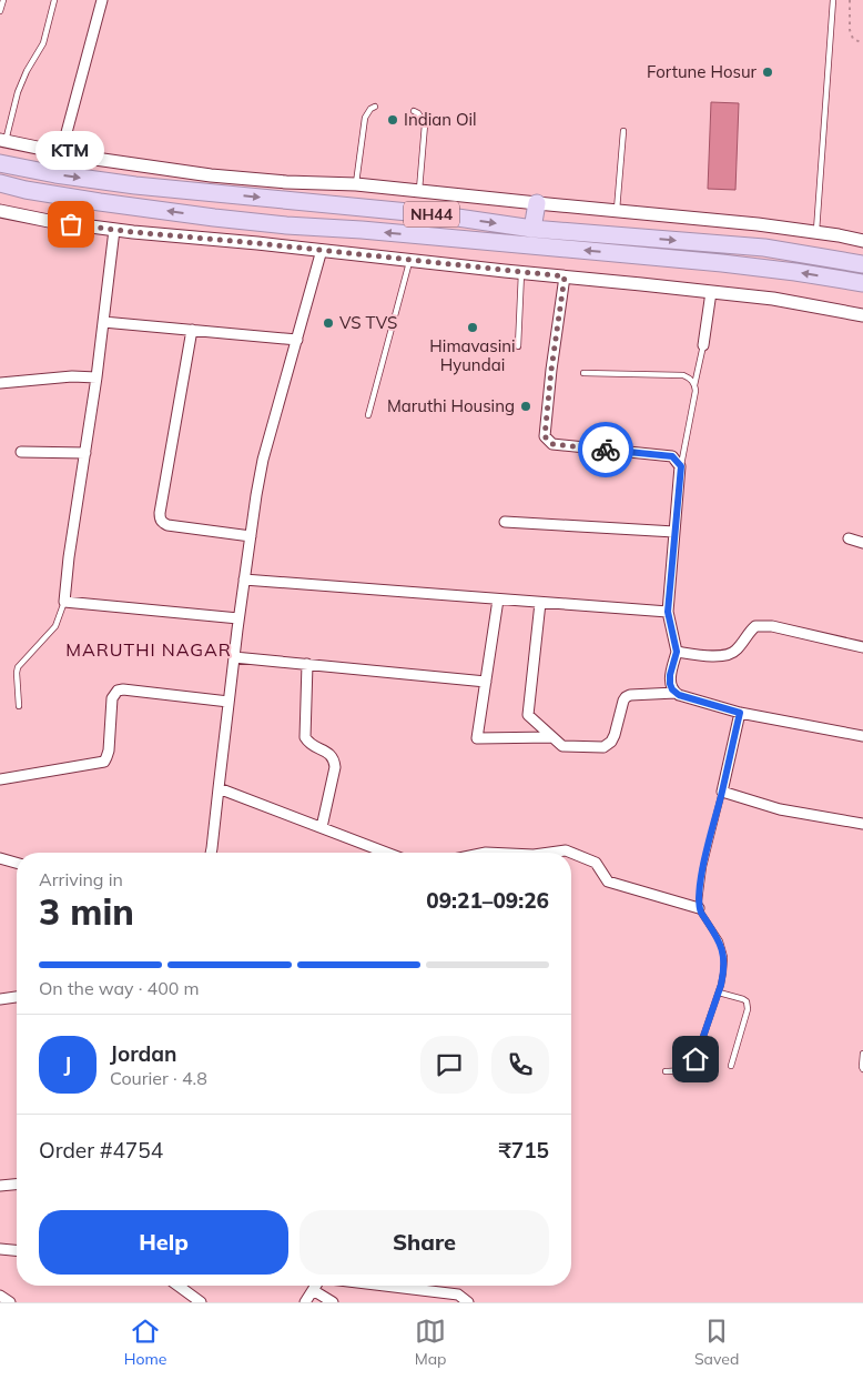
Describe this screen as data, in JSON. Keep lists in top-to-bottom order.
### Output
{
  "streets": {
    "highway": ["NH44"]
  },
  "districts": ["MARUTHI NAGAR"],
  "places": [
    "Fortune Hosur",
    "Indian Oil",
    "KTM",
    "VS TVS",
    "Himavasini Hyundai",
    "Maruthi Housing"
  ],
  "page": {
    "bubble": "KTM",
    "heading": ["3 min", "Arriving in", "09:21–09:26"],
    "panel": [
      "Jordan",
      "Courier · 4.8",
      "Order #4754",
      "₹715"
    ],
    "bar": "On the way · 400 m",
    "round": "J",
    "buttons": ["Help", "Share"],
    "tabs": ["Home", "Map", "Saved"]
  }
}
